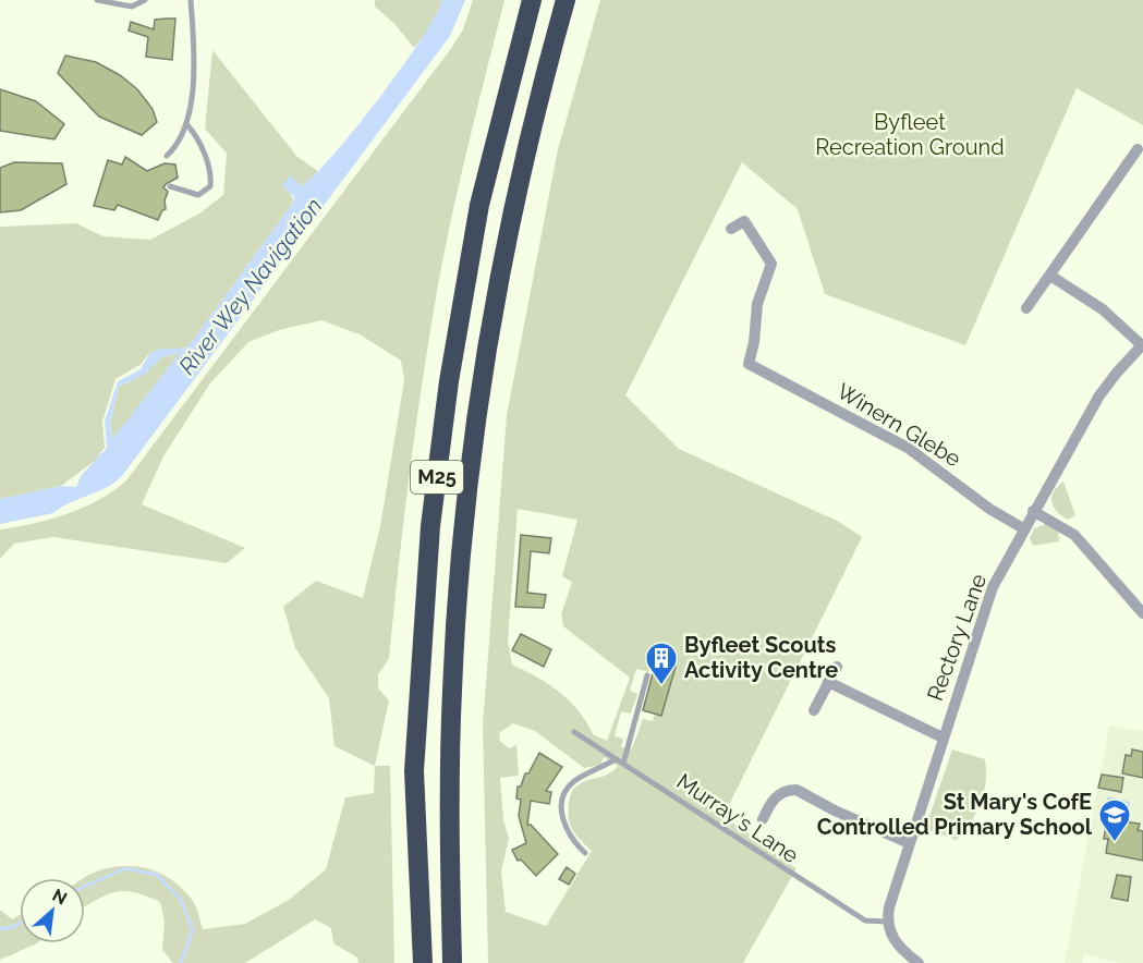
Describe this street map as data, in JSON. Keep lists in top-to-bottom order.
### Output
{
  "streets": {
    "highway": ["M25"],
    "street": ["Winern Glebe", "Rectory Lane"],
    "lane": ["Murray's Lane"]
  },
  "crossings": [
    ["Winern Glebe", "Rectory Lane"],
    ["Rectory Lane", "Murray's Lane"]
  ],
  "water": ["River Wey Navigation"],
  "parks": ["Byfleet Recreation Ground"],
  "places": {
    "building": ["Byfleet Scouts Activity Centre"],
    "school or university": ["St Mary's CofE Controlled Primary School"]
  },
  "north": "top right"
}
